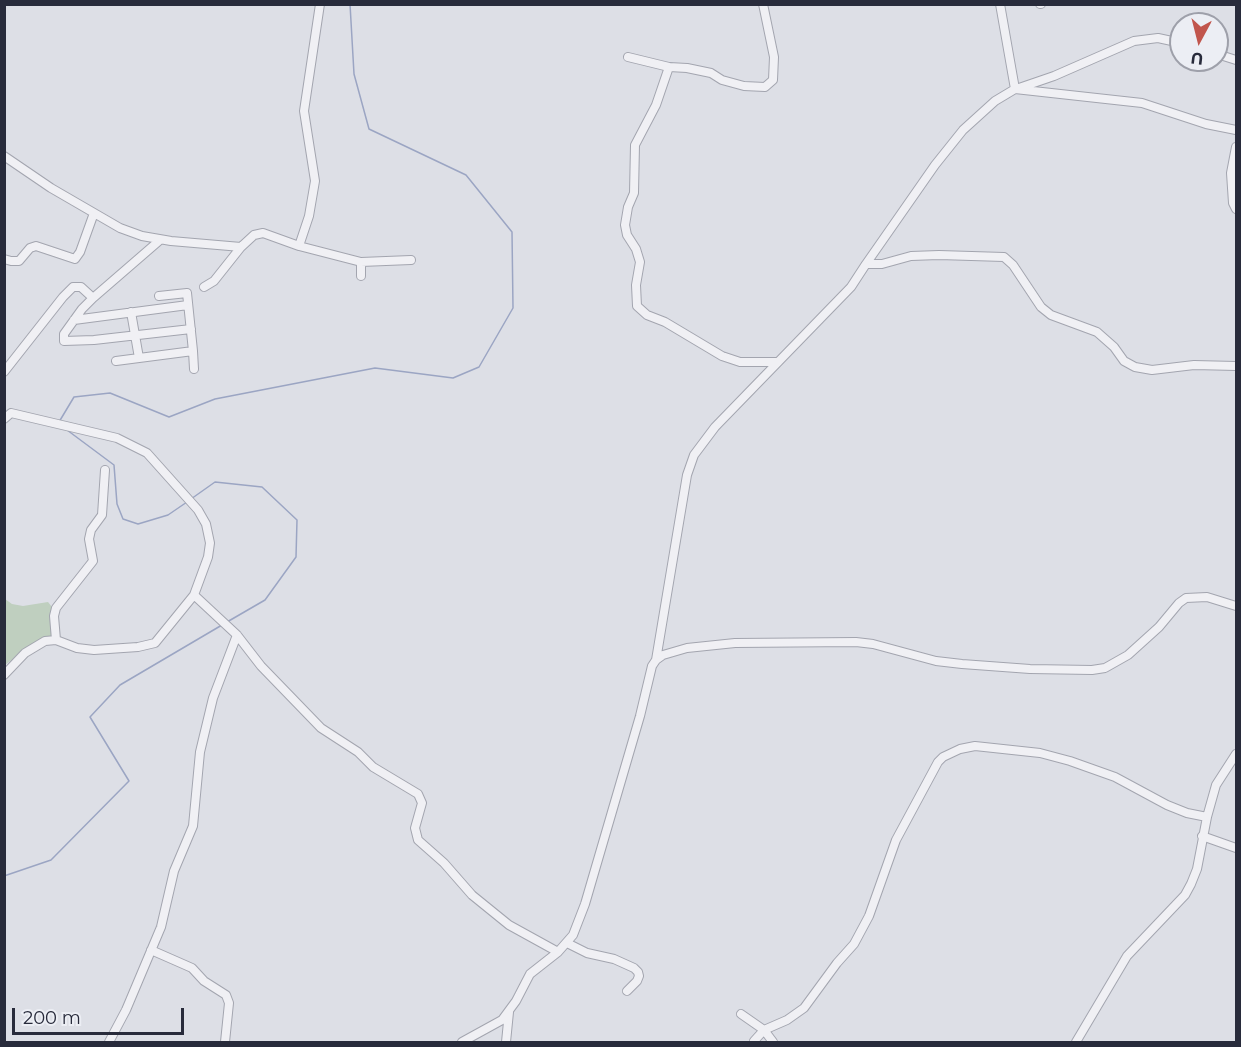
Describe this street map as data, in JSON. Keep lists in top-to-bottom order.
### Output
{
  "scale_bar": "200 m",
  "north": "bottom"
}
